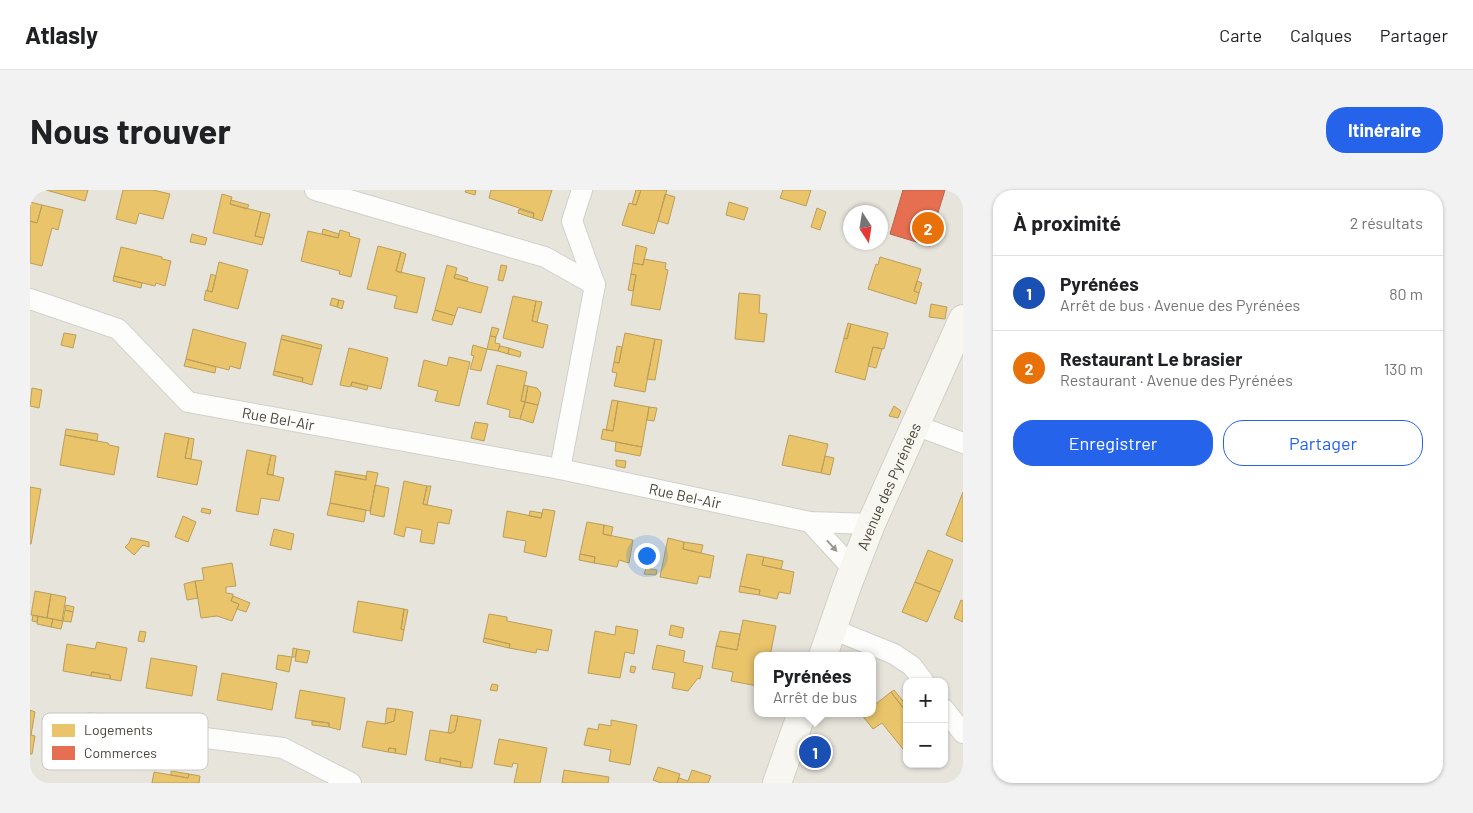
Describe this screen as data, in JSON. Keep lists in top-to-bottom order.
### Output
{
  "streets": {
    "main road": ["Avenue des Pyrénées"],
    "street": ["Rue Bel-Air"]
  },
  "crossings": [
    ["Rue Bel-Air", "Avenue des Pyrénées"]
  ],
  "legend": ["Logements", "Commerces"],
  "north": "bottom",
  "page": {
    "header": "Atlasly",
    "nav": ["Carte", "Calques", "Partager"],
    "buttons": [
      "Itinéraire",
      ["Enregistrer", "Partager"]
    ],
    "title": "Nous trouver",
    "heading": ["À proximité", "2 résultats"],
    "pins": ["2", "1"],
    "list": [
      {
        "mark": "1",
        "name": "Pyrénées",
        "note": "Arrêt de bus · Avenue des Pyrénées",
        "value": "80 m"
      },
      {
        "mark": "2",
        "name": "Restaurant Le brasier",
        "note": "Restaurant · Avenue des Pyrénées",
        "value": "130 m"
      }
    ],
    "popup": ["Pyrénées", "Arrêt de bus"],
    "map_buttons": ["+", "−"]
  }
}
